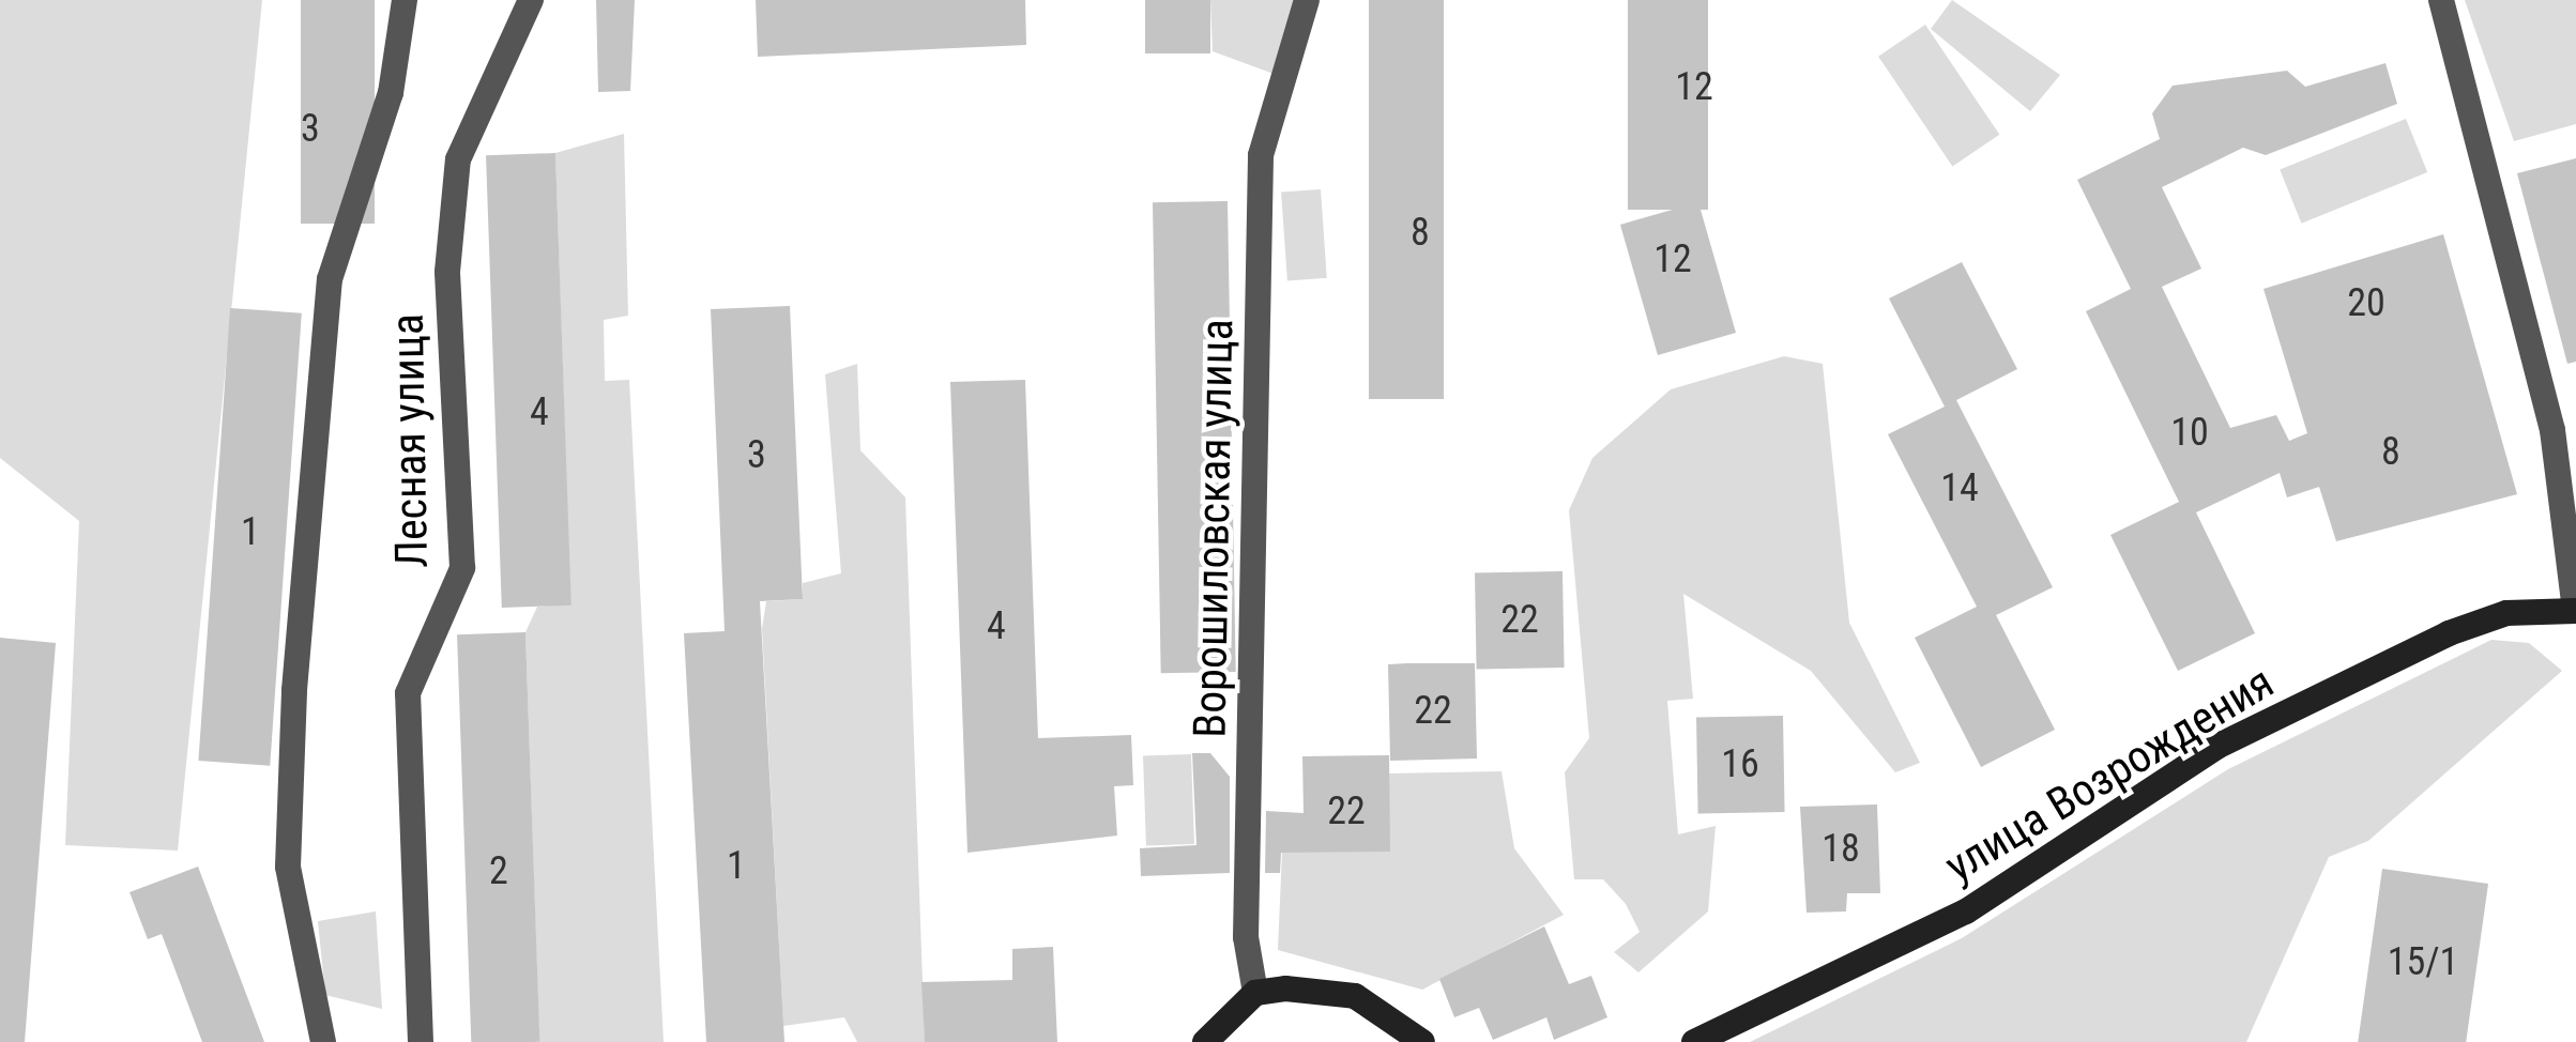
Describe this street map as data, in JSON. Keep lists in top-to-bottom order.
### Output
{
  "streets": {
    "street": ["Лесная улица", "Ворошиловская улица", "улица Возрождения"]
  },
  "house_numbers": [
    "12",
    "3",
    "8",
    "12",
    "20",
    "4",
    "10",
    "8",
    "3",
    "14",
    "1",
    "22",
    "4",
    "22",
    "16",
    "22",
    "18",
    "1",
    "2",
    "15/1"
  ]
}
